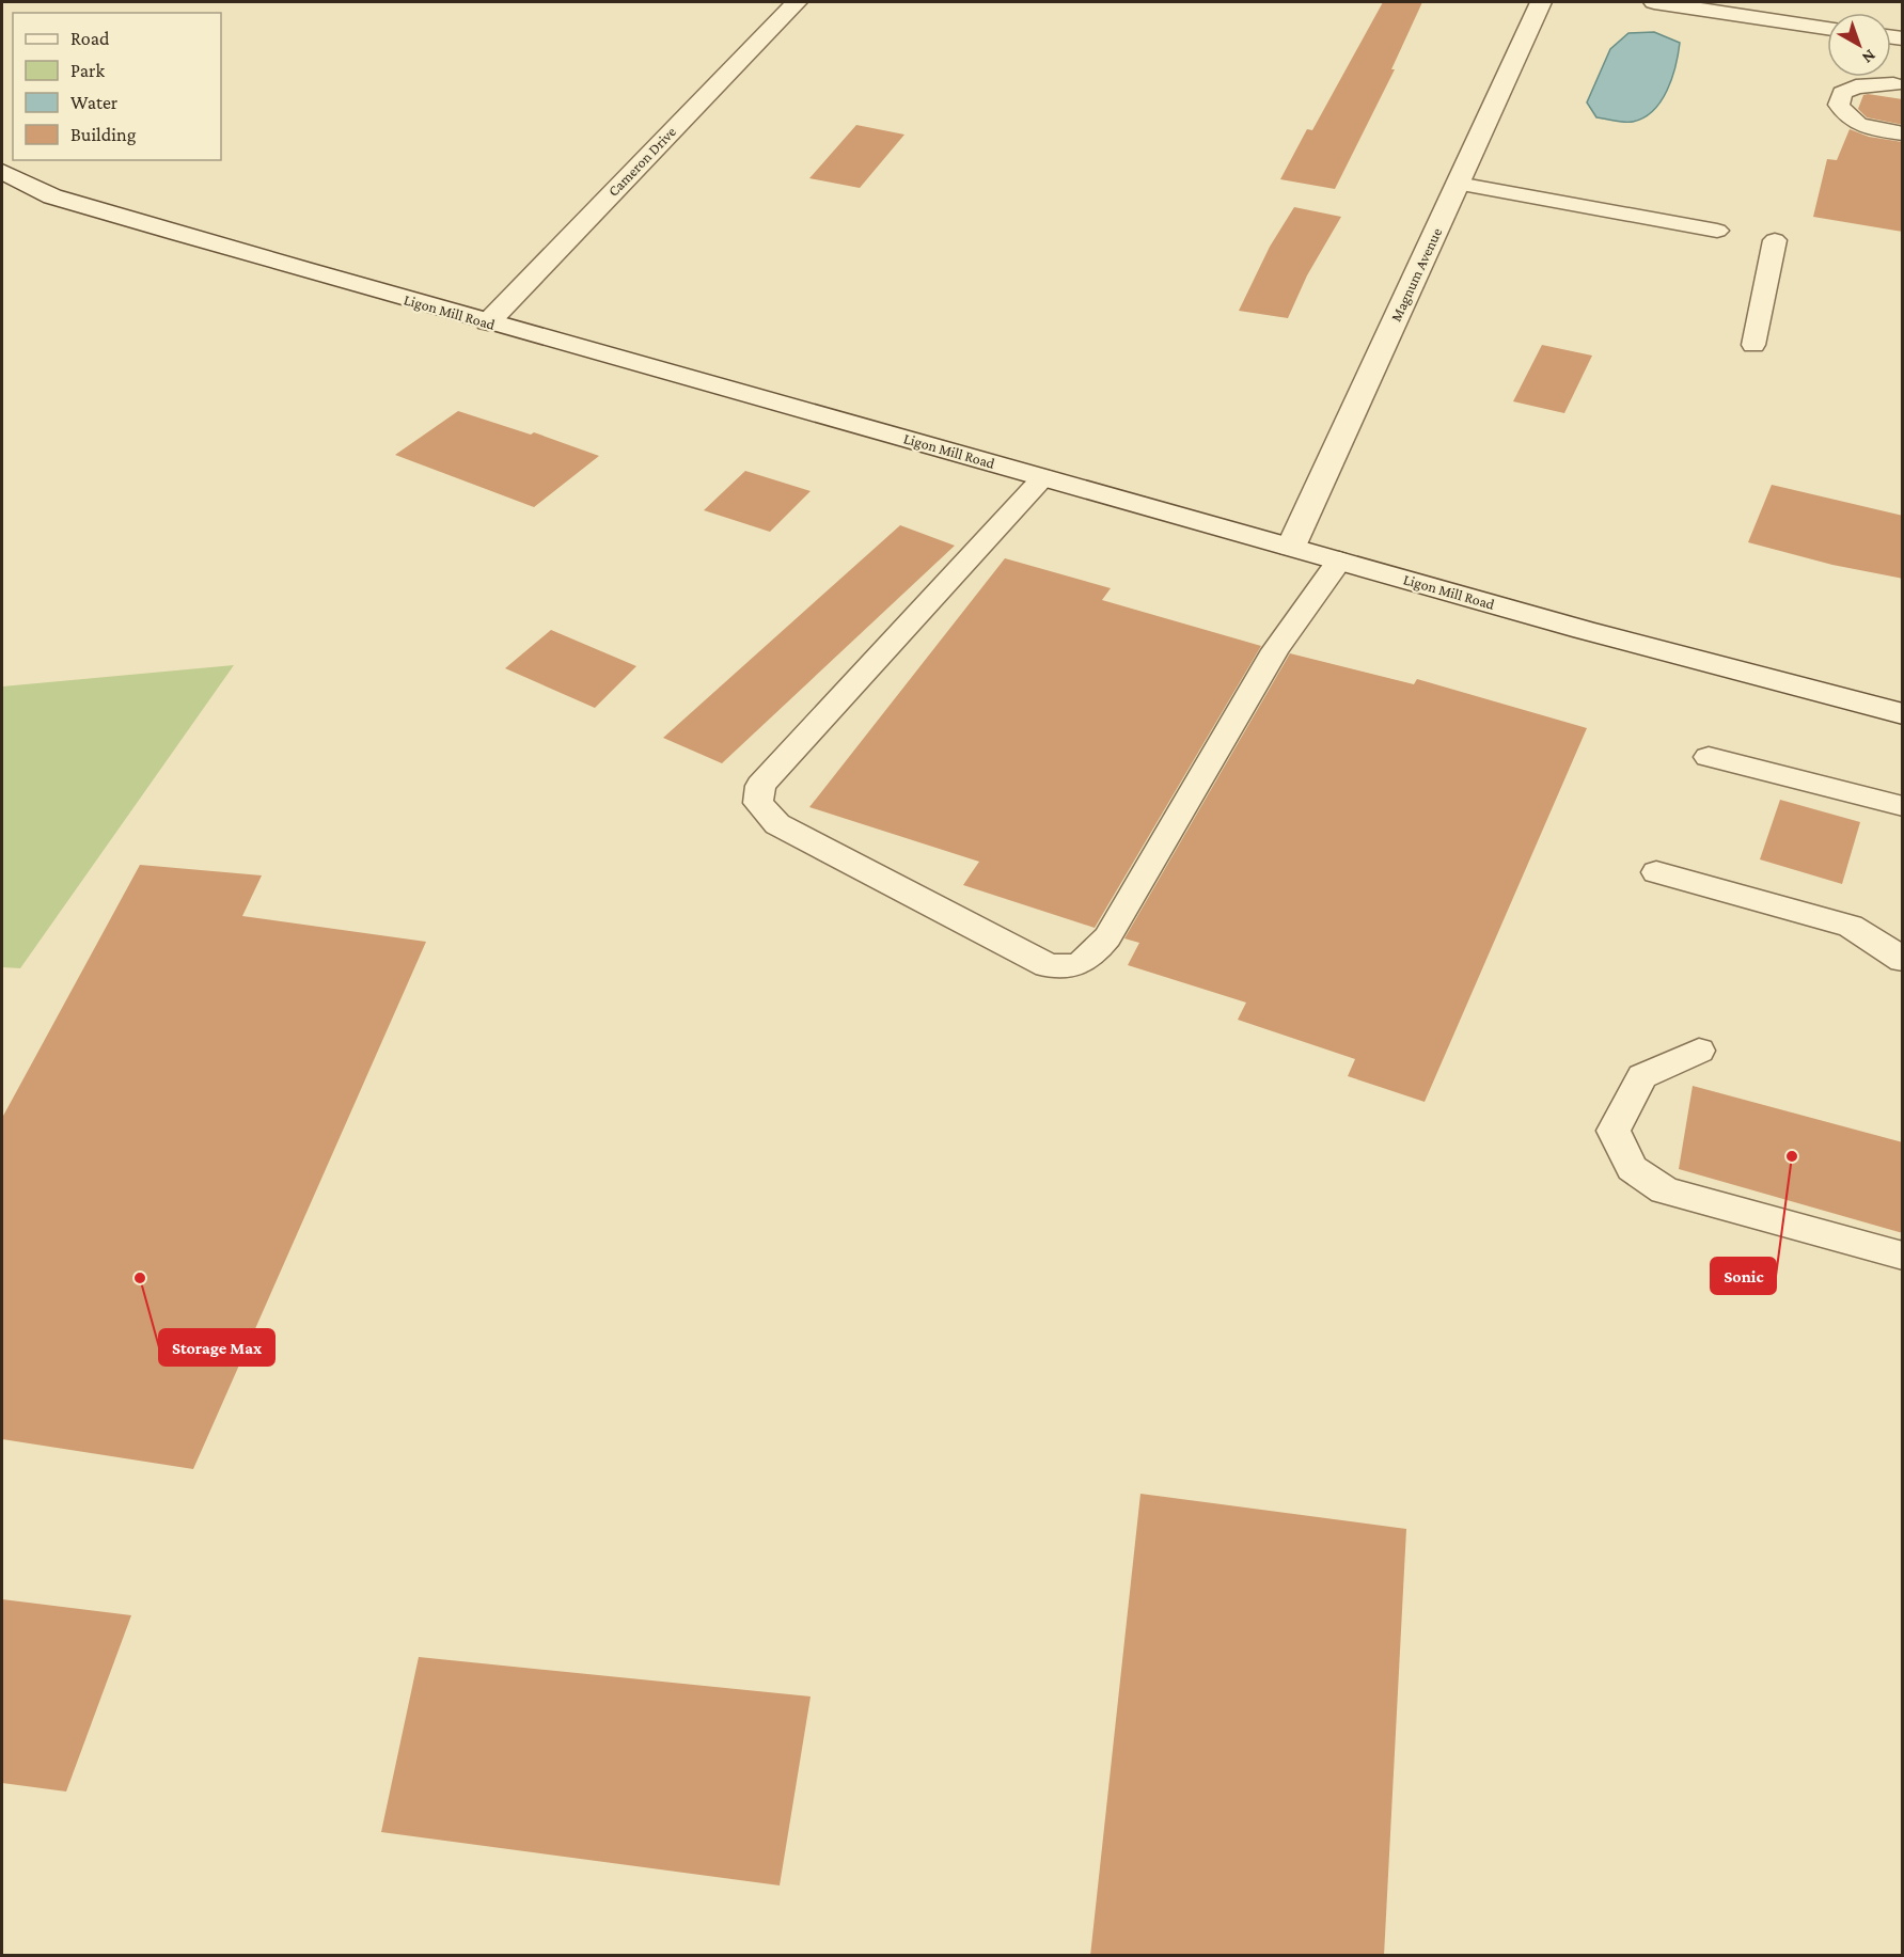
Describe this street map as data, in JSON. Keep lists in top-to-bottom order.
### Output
{
  "streets": {
    "street": ["Cameron Drive", "Magnum Avenue", "Ligon Mill Road"]
  },
  "crossings": [
    ["Cameron Drive", "Ligon Mill Road"],
    ["Magnum Avenue", "Ligon Mill Road"]
  ],
  "places": ["Sonic", "Storage Max"],
  "legend": [
    "Road",
    "Park",
    "Water",
    "Building"
  ],
  "north": "bottom right"
}
